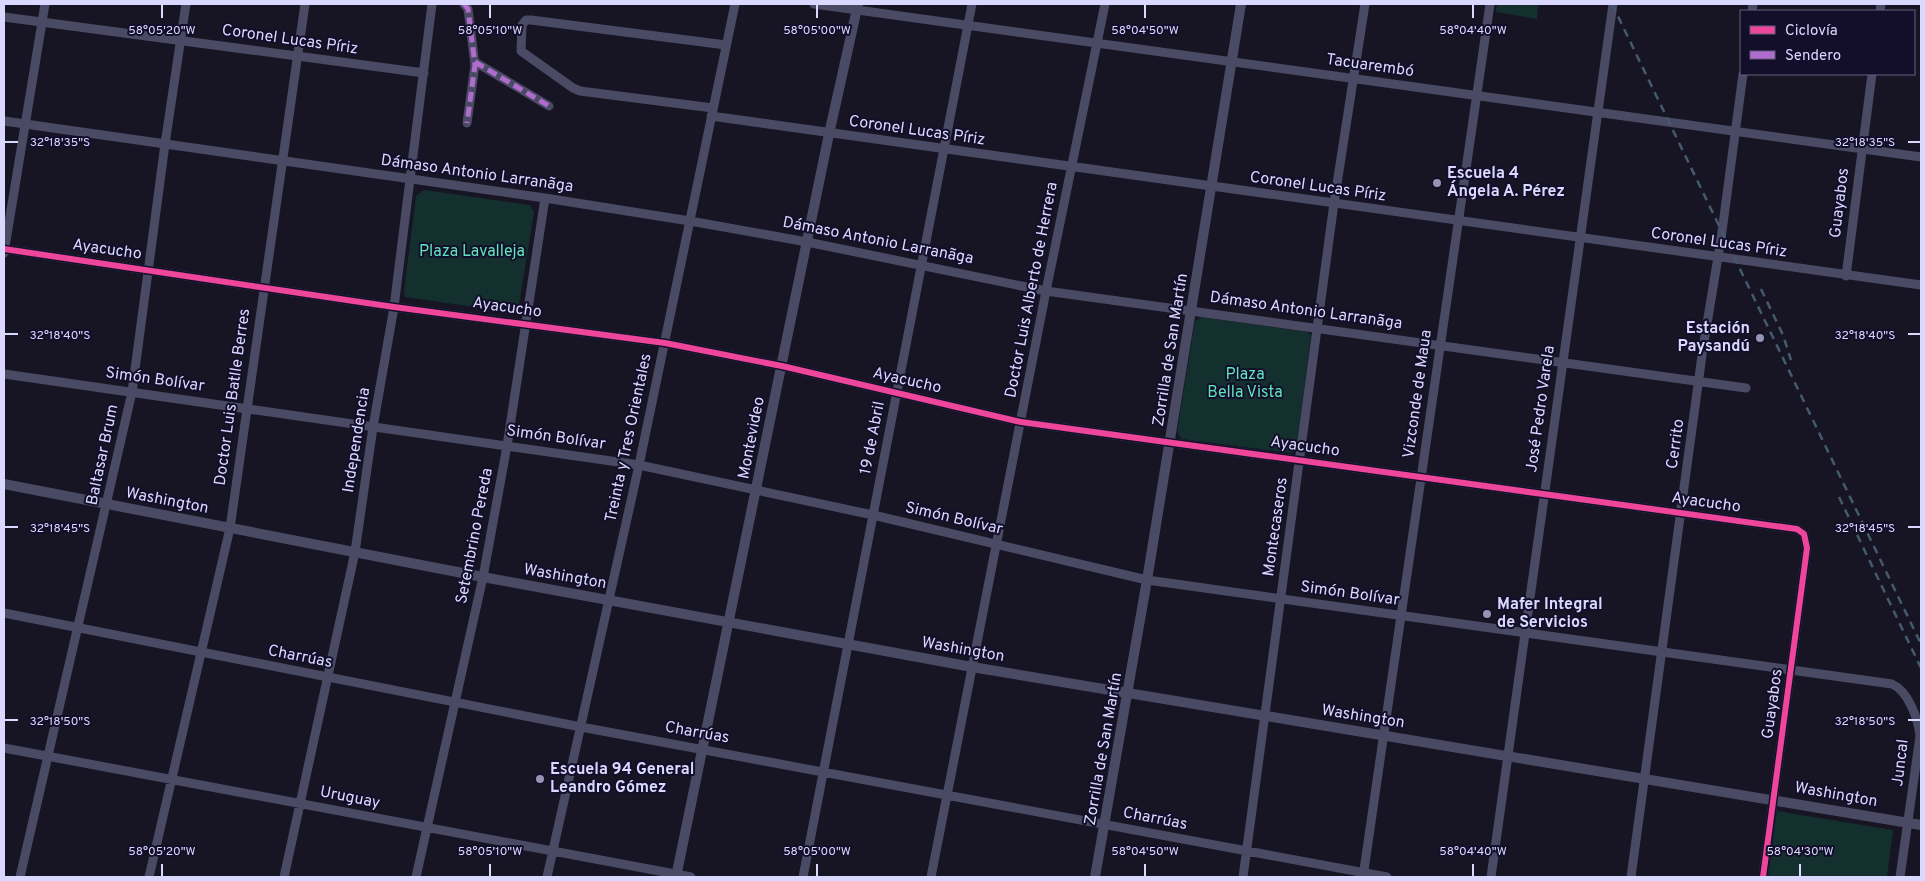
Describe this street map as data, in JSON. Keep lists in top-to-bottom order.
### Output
{
  "streets": {
    "street": [
      "Coronel Lucas Píriz",
      "Tacuarembó",
      "Dámaso Antonio Larranãga",
      "Guayabos",
      "Ayacucho",
      "Doctor Luis Alberto de Herrera",
      "Zorrilla de San Martín",
      "Simón Bolívar",
      "Vizconde de Maua",
      "Doctor Luis Batlle Berres",
      "José Pedro Varela",
      "Treinta y Tres Orientales",
      "Montevideo",
      "19 de Abril",
      "Independencia",
      "Cerrito",
      "Baltasar Brum",
      "Washington",
      "Montecaseros",
      "Setembrino Pereda",
      "Charrúas",
      "Juncal",
      "Uruguay"
    ]
  },
  "crossings": [
    ["Coronel Lucas Píriz", "Guayabos"],
    ["Coronel Lucas Píriz", "Doctor Luis Alberto de Herrera"],
    ["Coronel Lucas Píriz", "Zorrilla de San Martín"],
    ["Coronel Lucas Píriz", "Vizconde de Maua"],
    ["Coronel Lucas Píriz", "Doctor Luis Batlle Berres"],
    ["Coronel Lucas Píriz", "José Pedro Varela"],
    ["Coronel Lucas Píriz", "Treinta y Tres Orientales"],
    ["Coronel Lucas Píriz", "Montevideo"],
    ["Coronel Lucas Píriz", "19 de Abril"],
    ["Coronel Lucas Píriz", "Independencia"],
    ["Coronel Lucas Píriz", "Cerrito"],
    ["Coronel Lucas Píriz", "Baltasar Brum"],
    ["Coronel Lucas Píriz", "Montecaseros"],
    ["Tacuarembó", "Guayabos"],
    ["Tacuarembó", "Doctor Luis Alberto de Herrera"],
    ["Tacuarembó", "Zorrilla de San Martín"],
    ["Tacuarembó", "Vizconde de Maua"],
    ["Tacuarembó", "José Pedro Varela"],
    ["Tacuarembó", "Montevideo"],
    ["Tacuarembó", "19 de Abril"],
    ["Tacuarembó", "Cerrito"],
    ["Tacuarembó", "Montecaseros"],
    ["Dámaso Antonio Larranãga", "Doctor Luis Alberto de Herrera"],
    ["Dámaso Antonio Larranãga", "Zorrilla de San Martín"],
    ["Dámaso Antonio Larranãga", "Vizconde de Maua"],
    ["Dámaso Antonio Larranãga", "Doctor Luis Batlle Berres"],
    ["Dámaso Antonio Larranãga", "José Pedro Varela"],
    ["Dámaso Antonio Larranãga", "Treinta y Tres Orientales"],
    ["Dámaso Antonio Larranãga", "Montevideo"],
    ["Dámaso Antonio Larranãga", "19 de Abril"],
    ["Dámaso Antonio Larranãga", "Independencia"],
    ["Dámaso Antonio Larranãga", "Cerrito"],
    ["Dámaso Antonio Larranãga", "Baltasar Brum"],
    ["Dámaso Antonio Larranãga", "Montecaseros"],
    ["Dámaso Antonio Larranãga", "Setembrino Pereda"],
    ["Guayabos", "Ayacucho"],
    ["Guayabos", "Simón Bolívar"],
    ["Guayabos", "Washington"],
    ["Ayacucho", "Doctor Luis Alberto de Herrera"],
    ["Ayacucho", "Zorrilla de San Martín"],
    ["Ayacucho", "Vizconde de Maua"],
    ["Ayacucho", "Doctor Luis Batlle Berres"],
    ["Ayacucho", "José Pedro Varela"],
    ["Ayacucho", "Treinta y Tres Orientales"],
    ["Ayacucho", "Montevideo"],
    ["Ayacucho", "19 de Abril"],
    ["Ayacucho", "Independencia"],
    ["Ayacucho", "Cerrito"],
    ["Ayacucho", "Baltasar Brum"],
    ["Ayacucho", "Montecaseros"],
    ["Ayacucho", "Setembrino Pereda"],
    ["Doctor Luis Alberto de Herrera", "Simón Bolívar"],
    ["Doctor Luis Alberto de Herrera", "Washington"],
    ["Doctor Luis Alberto de Herrera", "Charrúas"],
    ["Zorrilla de San Martín", "Simón Bolívar"],
    ["Zorrilla de San Martín", "Washington"],
    ["Zorrilla de San Martín", "Charrúas"],
    ["Simón Bolívar", "Vizconde de Maua"],
    ["Simón Bolívar", "Doctor Luis Batlle Berres"],
    ["Simón Bolívar", "José Pedro Varela"],
    ["Simón Bolívar", "Treinta y Tres Orientales"],
    ["Simón Bolívar", "Montevideo"],
    ["Simón Bolívar", "19 de Abril"],
    ["Simón Bolívar", "Independencia"],
    ["Simón Bolívar", "Cerrito"],
    ["Simón Bolívar", "Baltasar Brum"],
    ["Simón Bolívar", "Montecaseros"],
    ["Simón Bolívar", "Setembrino Pereda"],
    ["Simón Bolívar", "Juncal"],
    ["Vizconde de Maua", "Washington"],
    ["Vizconde de Maua", "Charrúas"],
    ["Doctor Luis Batlle Berres", "Washington"],
    ["Doctor Luis Batlle Berres", "Charrúas"],
    ["Doctor Luis Batlle Berres", "Uruguay"],
    ["José Pedro Varela", "Washington"],
    ["Treinta y Tres Orientales", "Washington"],
    ["Treinta y Tres Orientales", "Charrúas"],
    ["Treinta y Tres Orientales", "Uruguay"],
    ["Montevideo", "Washington"],
    ["Montevideo", "Charrúas"],
    ["Montevideo", "Uruguay"],
    ["19 de Abril", "Washington"],
    ["19 de Abril", "Charrúas"],
    ["Independencia", "Washington"],
    ["Independencia", "Charrúas"],
    ["Independencia", "Uruguay"],
    ["Cerrito", "Washington"],
    ["Baltasar Brum", "Washington"],
    ["Baltasar Brum", "Charrúas"],
    ["Baltasar Brum", "Uruguay"],
    ["Washington", "Montecaseros"],
    ["Washington", "Setembrino Pereda"],
    ["Washington", "Juncal"],
    ["Montecaseros", "Charrúas"],
    ["Setembrino Pereda", "Charrúas"],
    ["Setembrino Pereda", "Uruguay"]
  ],
  "parks": ["Plaza Lavalleja", "Plaza Bella Vista"],
  "places": [
    "Escuela 4 Ángela A. Pérez",
    "Estación Paysandú",
    "Mafer Integral de Servicios",
    "Escuela 94 General Leandro Gómez"
  ],
  "legend": ["Ciclovía", "Sendero"],
  "coordinates": [
    "58°05'20\"W",
    "58°05'10\"W",
    "58°05'00\"W",
    "58°04'50\"W",
    "58°04'40\"W",
    "32°18'35\"S",
    "32°18'40\"S",
    "32°18'45\"S",
    "32°18'50\"S",
    "58°04'30\"W"
  ]
}
